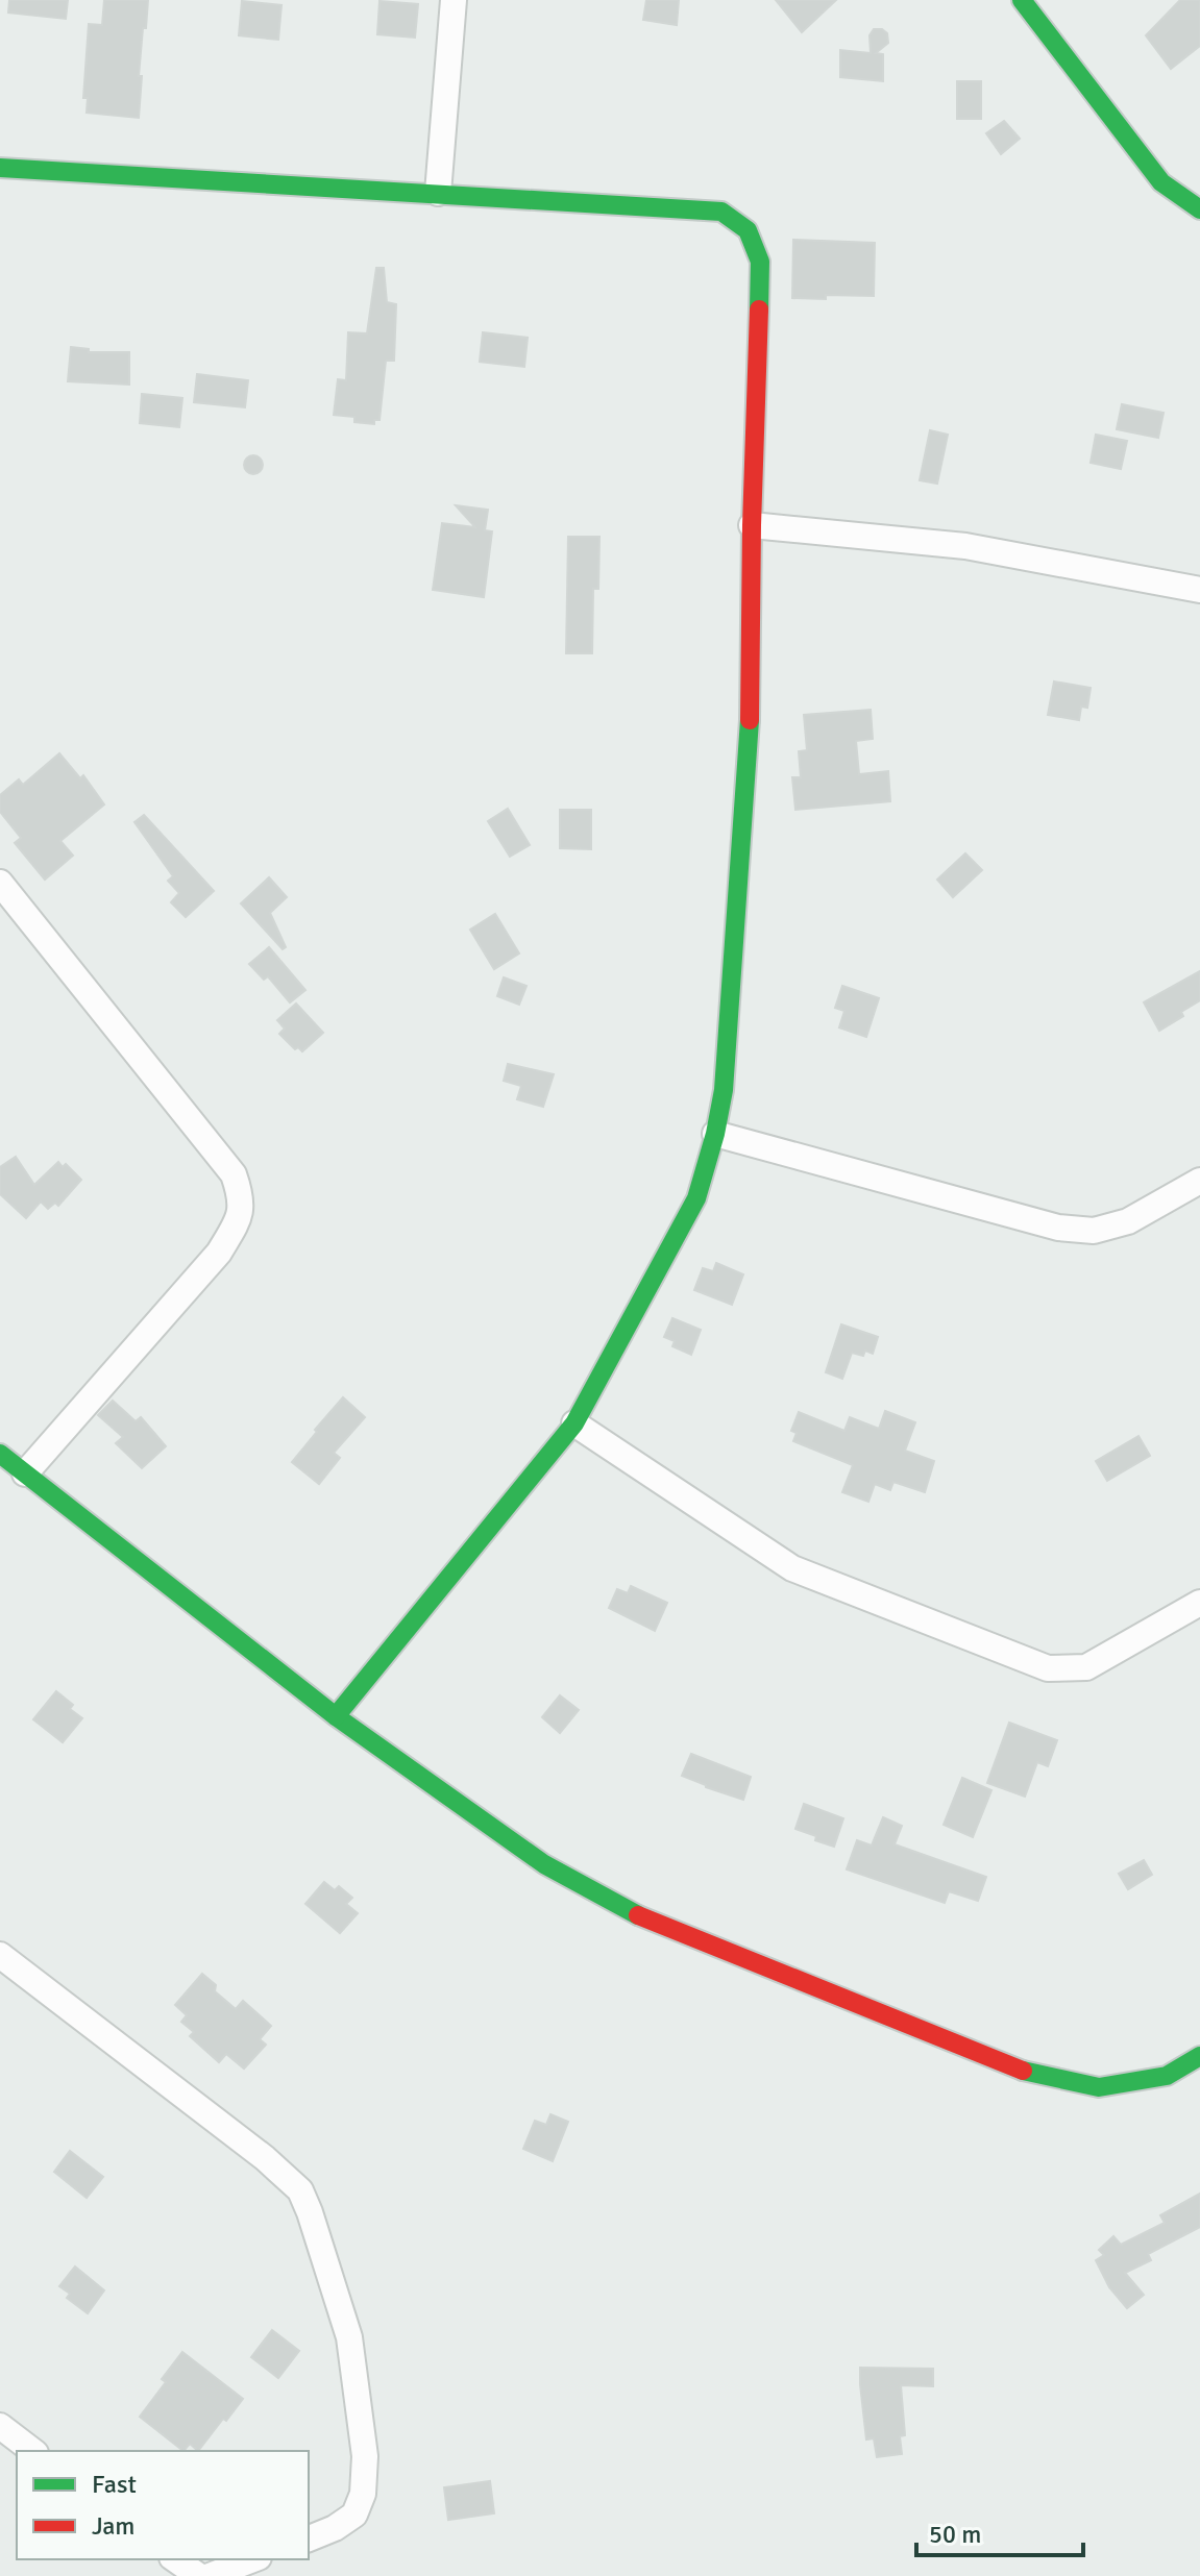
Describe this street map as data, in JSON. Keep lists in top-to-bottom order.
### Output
{
  "legend": ["Fast", "Jam"],
  "scale_bar": "50 m"
}
